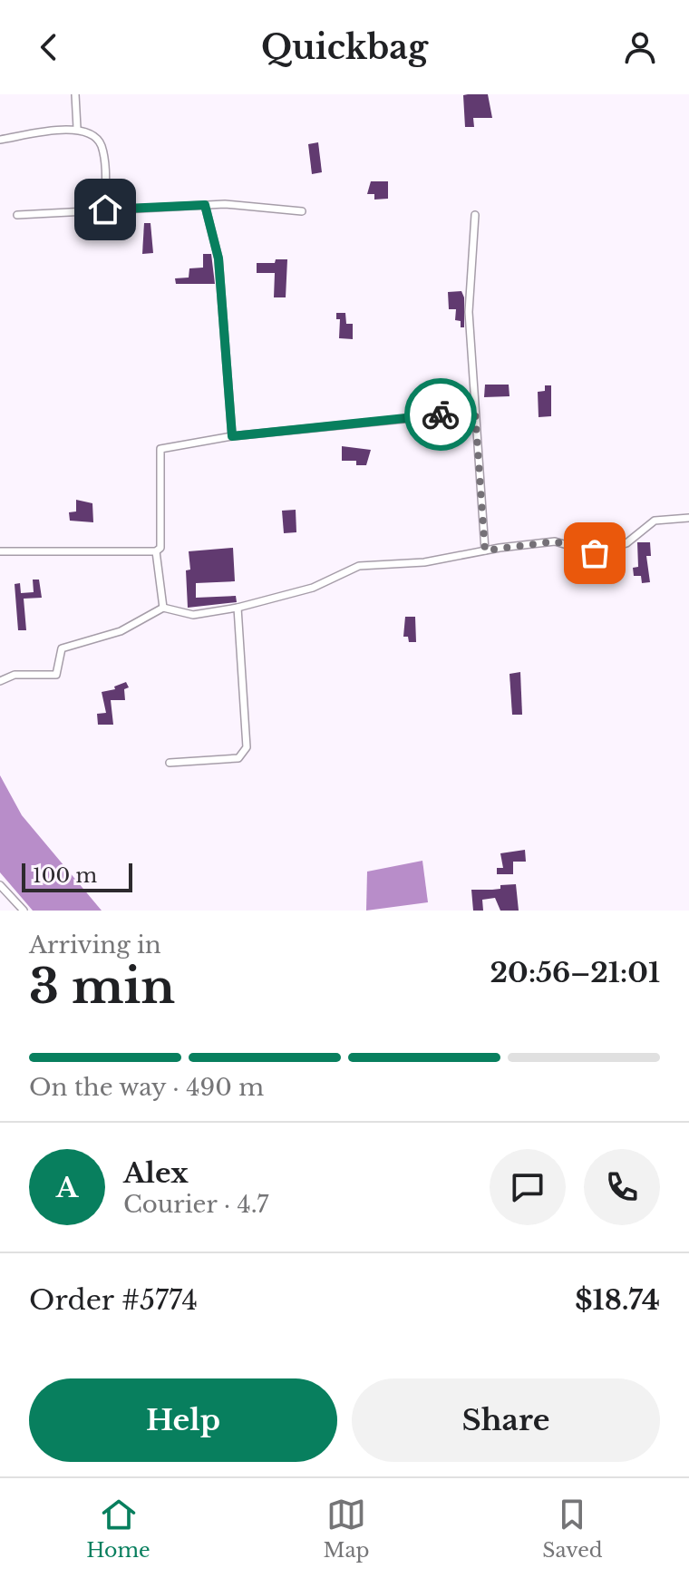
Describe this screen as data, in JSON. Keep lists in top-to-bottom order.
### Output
{
  "scale_bar": "100 m",
  "page": {
    "header": "Quickbag",
    "scale": "100 m",
    "heading": ["3 min", "Arriving in", "20:56–21:01"],
    "panel": [
      "Alex",
      "Courier · 4.7",
      "Order #5774",
      "$18.74"
    ],
    "bar": "On the way · 490 m",
    "round": "A",
    "buttons": ["Help", "Share"],
    "tabs": ["Home", "Map", "Saved"]
  }
}
